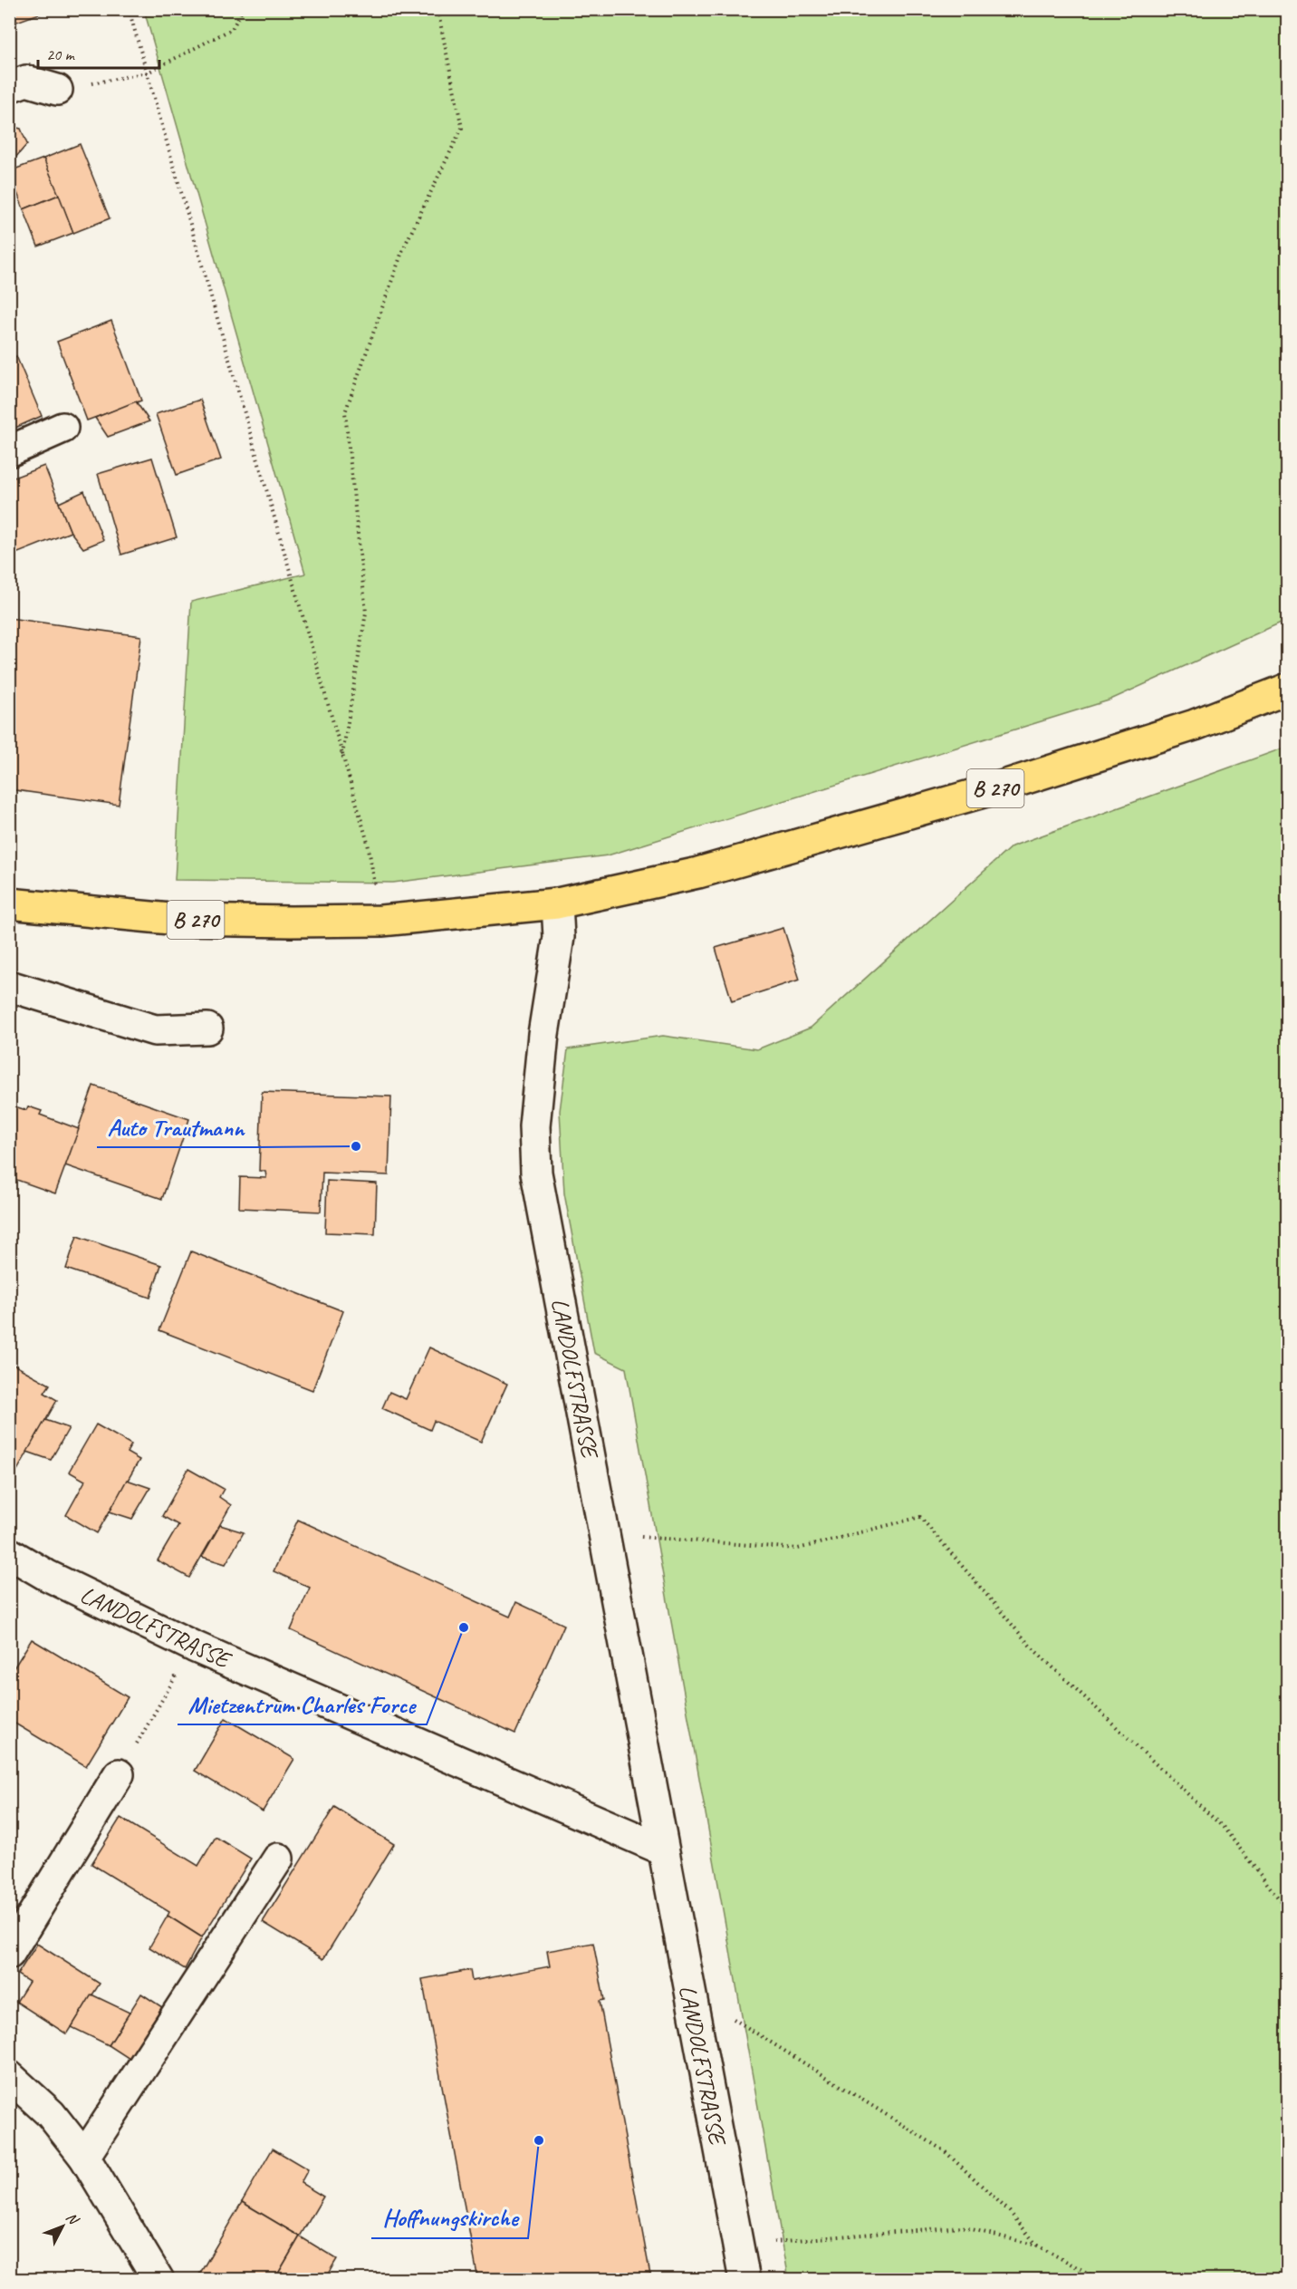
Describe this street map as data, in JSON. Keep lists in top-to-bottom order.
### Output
{
  "streets": {
    "main road": ["B 270"],
    "street": ["LANDOLFSTRASSE"]
  },
  "crossings": [
    ["B 270", "LANDOLFSTRASSE"]
  ],
  "places": ["Auto Trautmann", "Mietzentrum Charles Force", "Hoffnungskirche"],
  "scale_bar": "20 m",
  "north": "top right"
}
